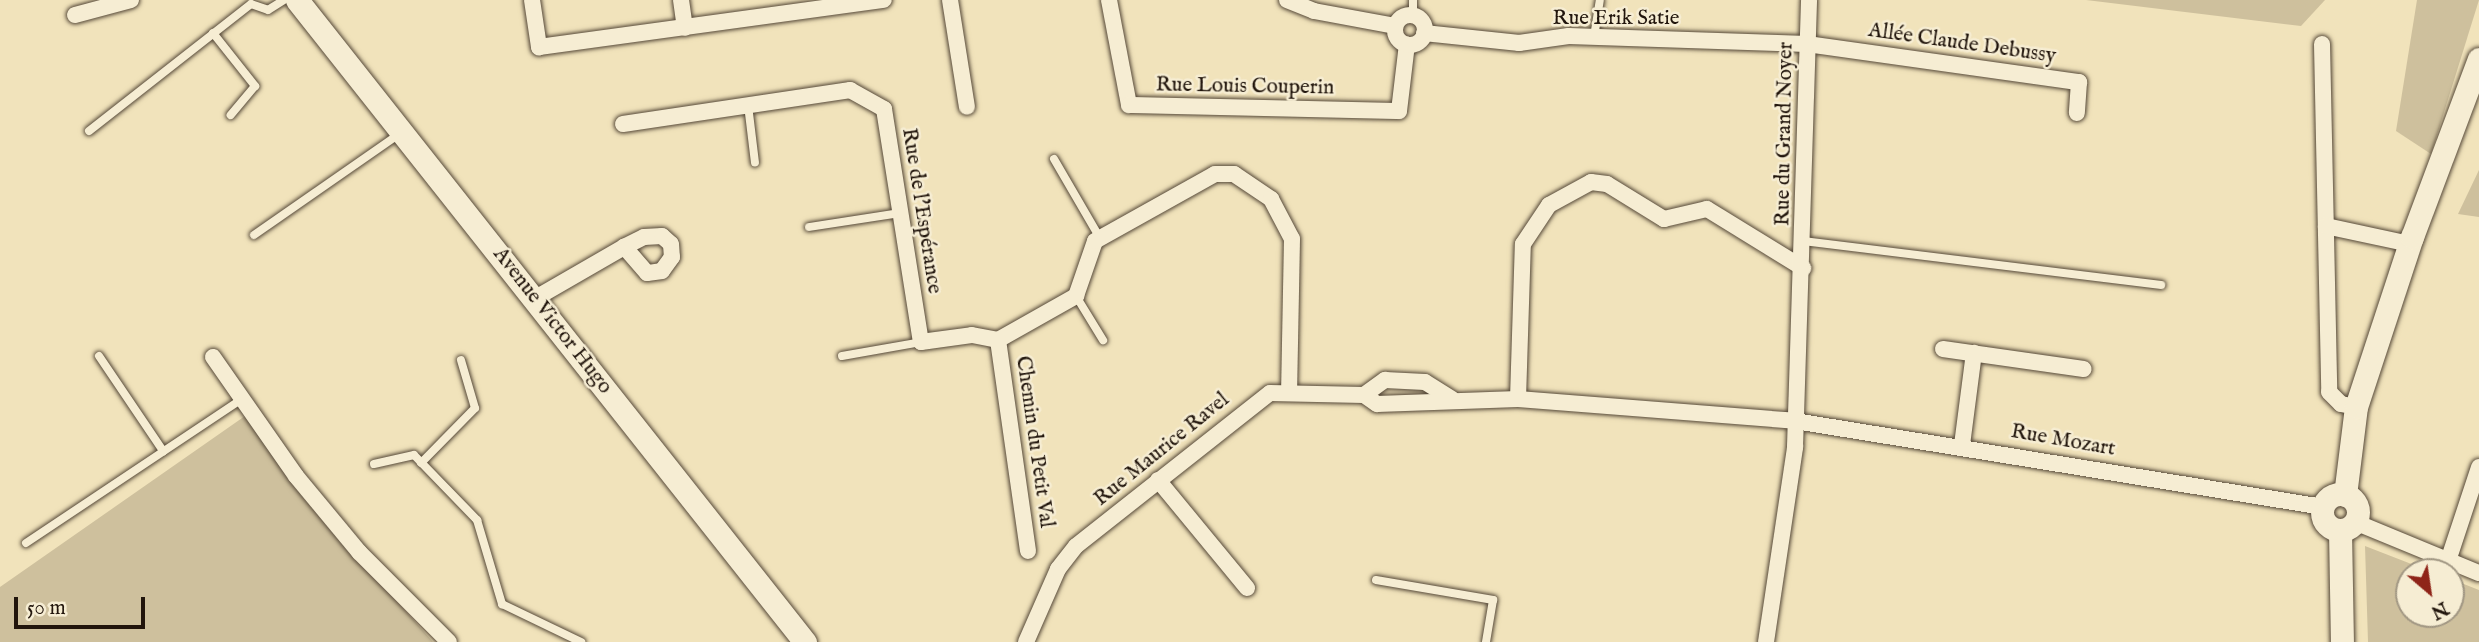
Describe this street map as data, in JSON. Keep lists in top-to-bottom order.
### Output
{
  "streets": {
    "main road": ["Avenue Victor Hugo"],
    "street": [
      "Rue Erik Satie",
      "Allée Claude Debussy",
      "Rue Louis Couperin",
      "Rue du Grand Noyer",
      "Rue de l'Espérance",
      "Rue Mozart",
      "Chemin du Petit Val",
      "Rue Maurice Ravel"
    ]
  },
  "crossings": [
    ["Rue Erik Satie", "Allée Claude Debussy"],
    ["Rue Erik Satie", "Rue Louis Couperin"],
    ["Rue Erik Satie", "Rue du Grand Noyer"],
    ["Allée Claude Debussy", "Rue du Grand Noyer"],
    ["Rue du Grand Noyer", "Rue Mozart"],
    ["Rue du Grand Noyer", "Rue Maurice Ravel"],
    ["Rue Mozart", "Rue Maurice Ravel"]
  ],
  "scale_bar": "50 m",
  "north": "bottom right"
}
